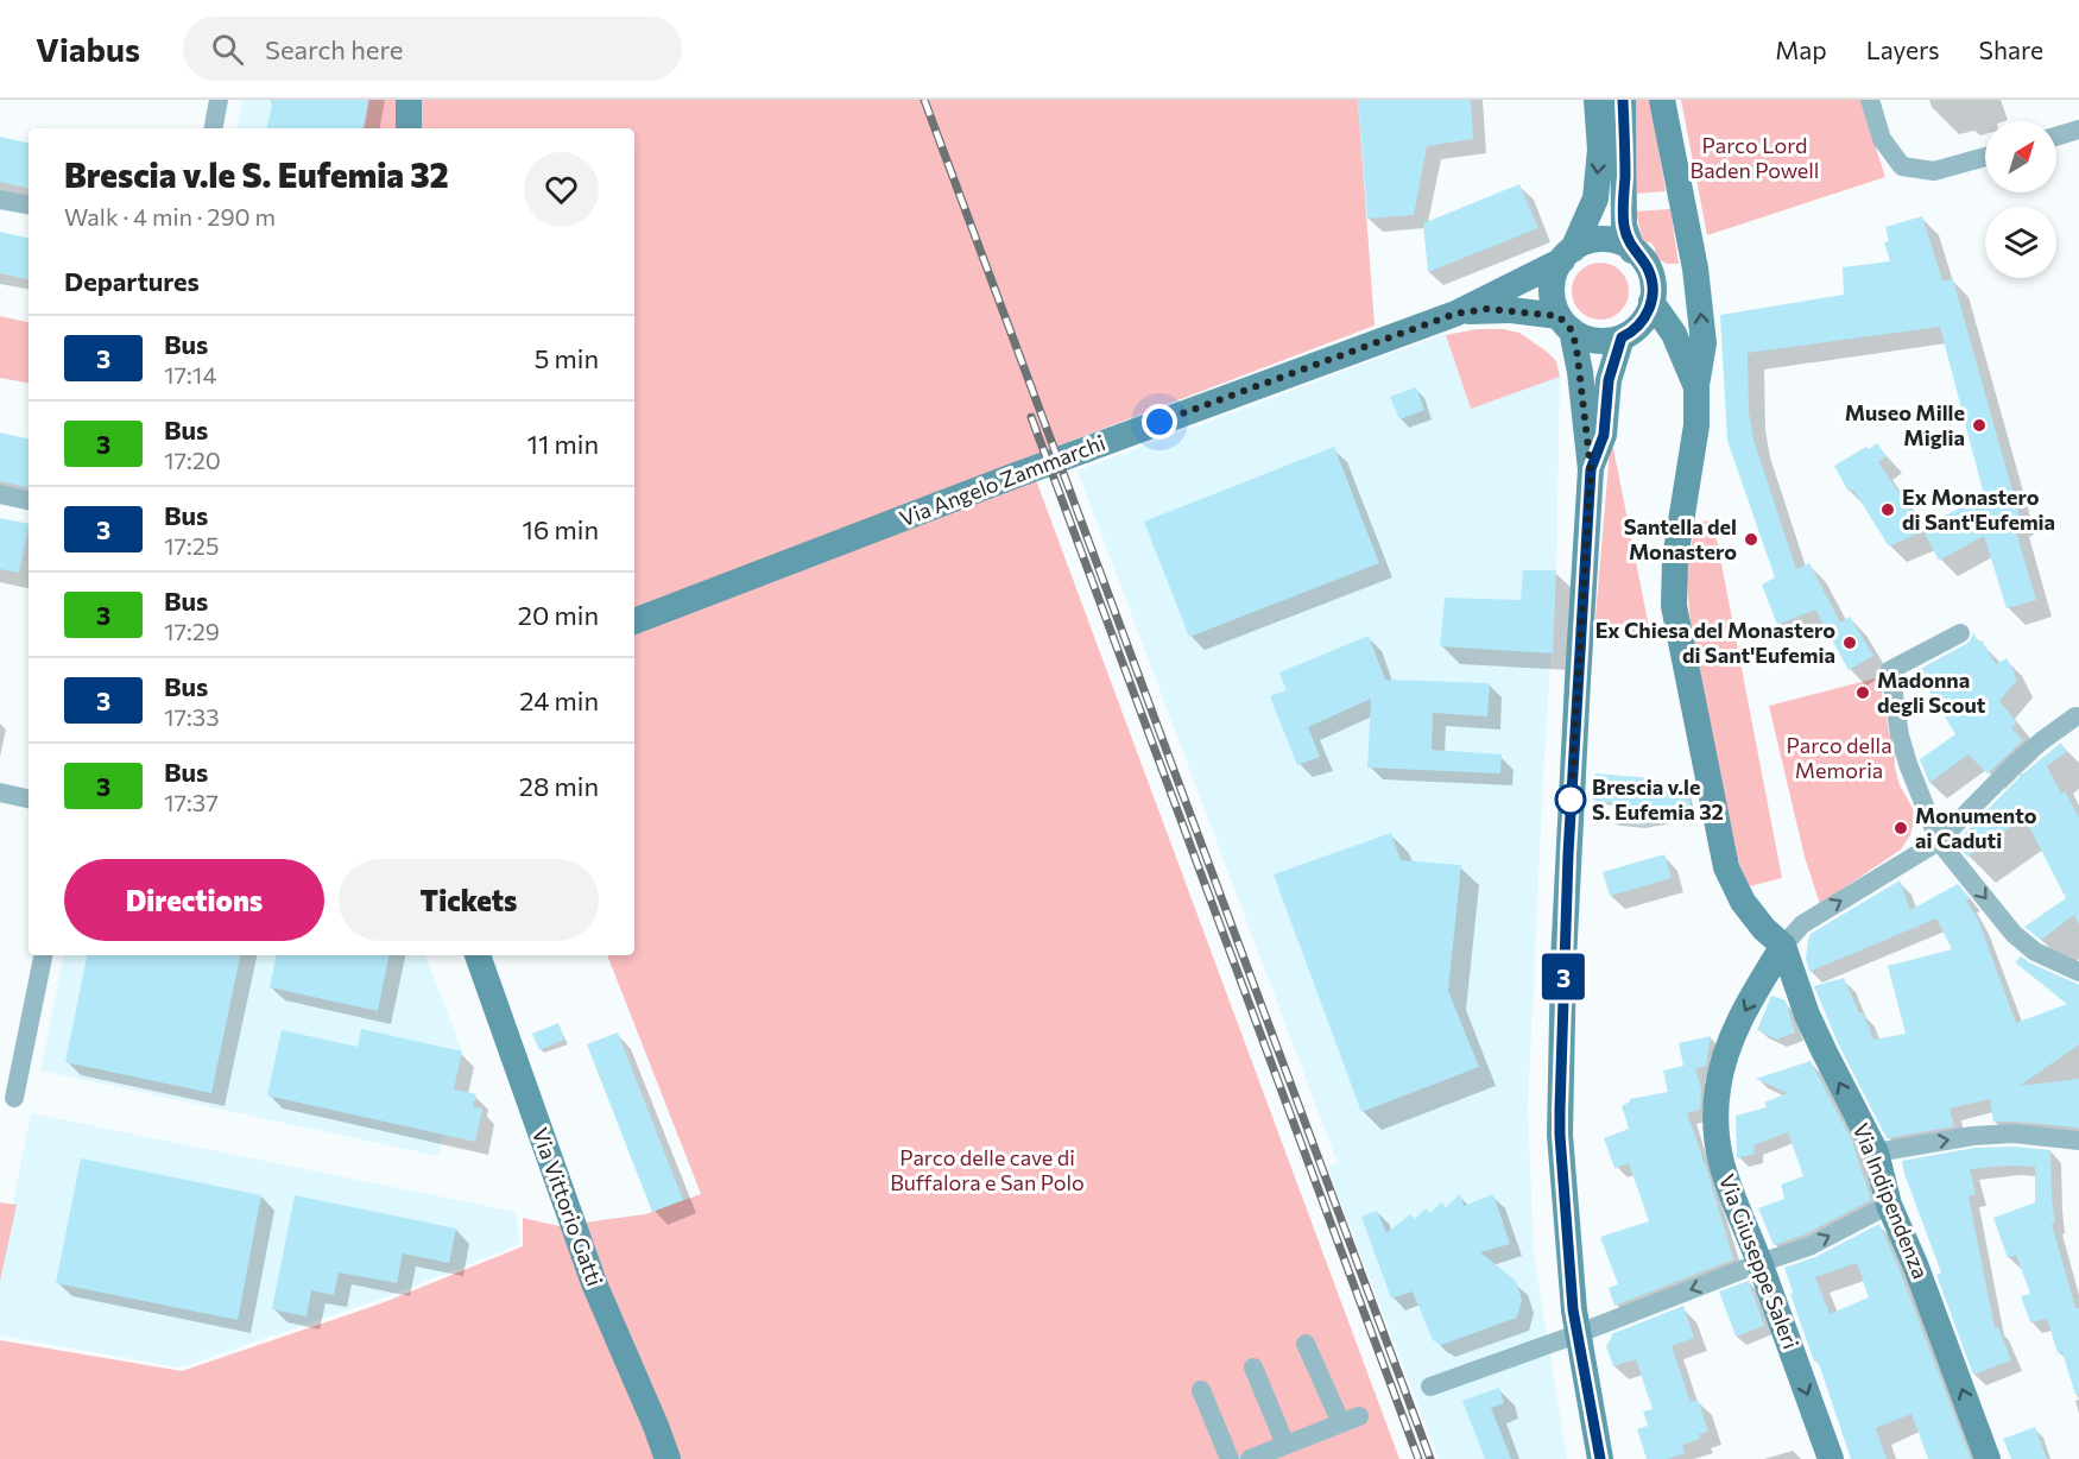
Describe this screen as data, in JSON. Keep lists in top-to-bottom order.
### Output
{
  "streets": {
    "street": [
      "Via Angelo Zammarchi",
      "Via Indipendenza",
      "Via Vittorio Gatti",
      "Via Giuseppe Saleri"
    ]
  },
  "crossings": [
    ["Via Indipendenza", "Via Giuseppe Saleri"]
  ],
  "one_way": ["Via Indipendenza"],
  "parks": ["Parco Lord Baden Powell", "Parco della Memoria", "Parco delle cave di Buffalora e San Polo"],
  "places": [
    "Museo Mille Miglia",
    "Ex Monastero di Sant'Eufemia",
    "Santella del Monastero",
    "Ex Chiesa del Monastero di Sant'Eufemia",
    "Madonna degli Scout",
    "Brescia v.le S. Eufemia 32",
    "Monumento ai Caduti"
  ],
  "lines": ["bus line 3"],
  "north": "top right",
  "page": {
    "header": "Viabus",
    "search": "Search here",
    "nav": ["Map", "Layers", "Share"],
    "on_map": "3",
    "heading": [
      ["Brescia v.le S. Eufemia 32", "Walk · 4 min · 290 m"],
      "Departures"
    ],
    "list": [
      {
        "mark": "3",
        "name": "Bus",
        "note": "17:14",
        "value": "5 min"
      },
      {
        "mark": "3",
        "name": "Bus",
        "note": "17:20",
        "value": "11 min"
      },
      {
        "mark": "3",
        "name": "Bus",
        "note": "17:25",
        "value": "16 min"
      },
      {
        "mark": "3",
        "name": "Bus",
        "note": "17:29",
        "value": "20 min"
      },
      {
        "mark": "3",
        "name": "Bus",
        "note": "17:33",
        "value": "24 min"
      },
      {
        "mark": "3",
        "name": "Bus",
        "note": "17:37",
        "value": "28 min"
      }
    ],
    "buttons": ["Directions", "Tickets"]
  }
}
